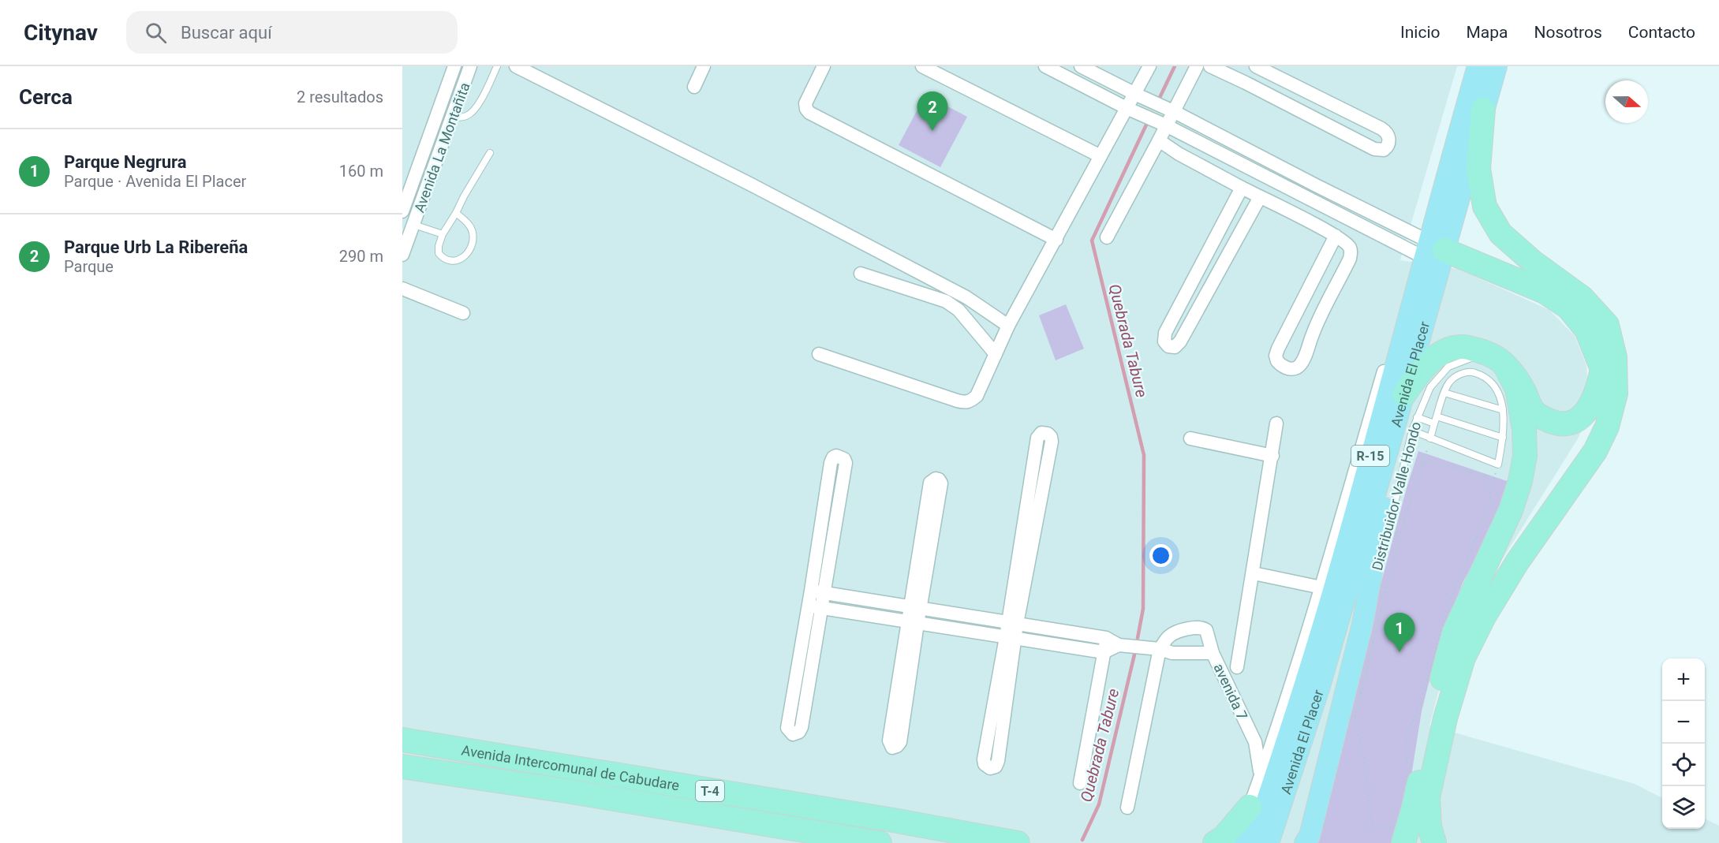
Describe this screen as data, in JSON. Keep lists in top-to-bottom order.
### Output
{
  "streets": {
    "highway": ["Avenida Intercomunal de Cabudare", "T-4"],
    "main road": ["Avenida El Placer", "R-15"],
    "street": ["Avenida La Montañita", "avenida 7"],
    "lane": ["Distribuidor Valle Hondo"]
  },
  "crossings": [
    ["Avenida El Placer", "Distribuidor Valle Hondo"]
  ],
  "water": ["Quebrada Tabure"],
  "north": "right",
  "page": {
    "header": "Citynav",
    "search": "Buscar aquí",
    "nav": [
      "Inicio",
      "Mapa",
      "Nosotros",
      "Contacto"
    ],
    "heading": ["Cerca", "2 resultados"],
    "pins": ["2", "1"],
    "list": [
      {
        "mark": "1",
        "name": "Parque Negrura",
        "note": "Parque · Avenida El Placer",
        "value": "160 m"
      },
      {
        "mark": "2",
        "name": "Parque Urb La Ribereña",
        "note": "Parque",
        "value": "290 m"
      }
    ],
    "map_buttons": ["+", "−"]
  }
}
